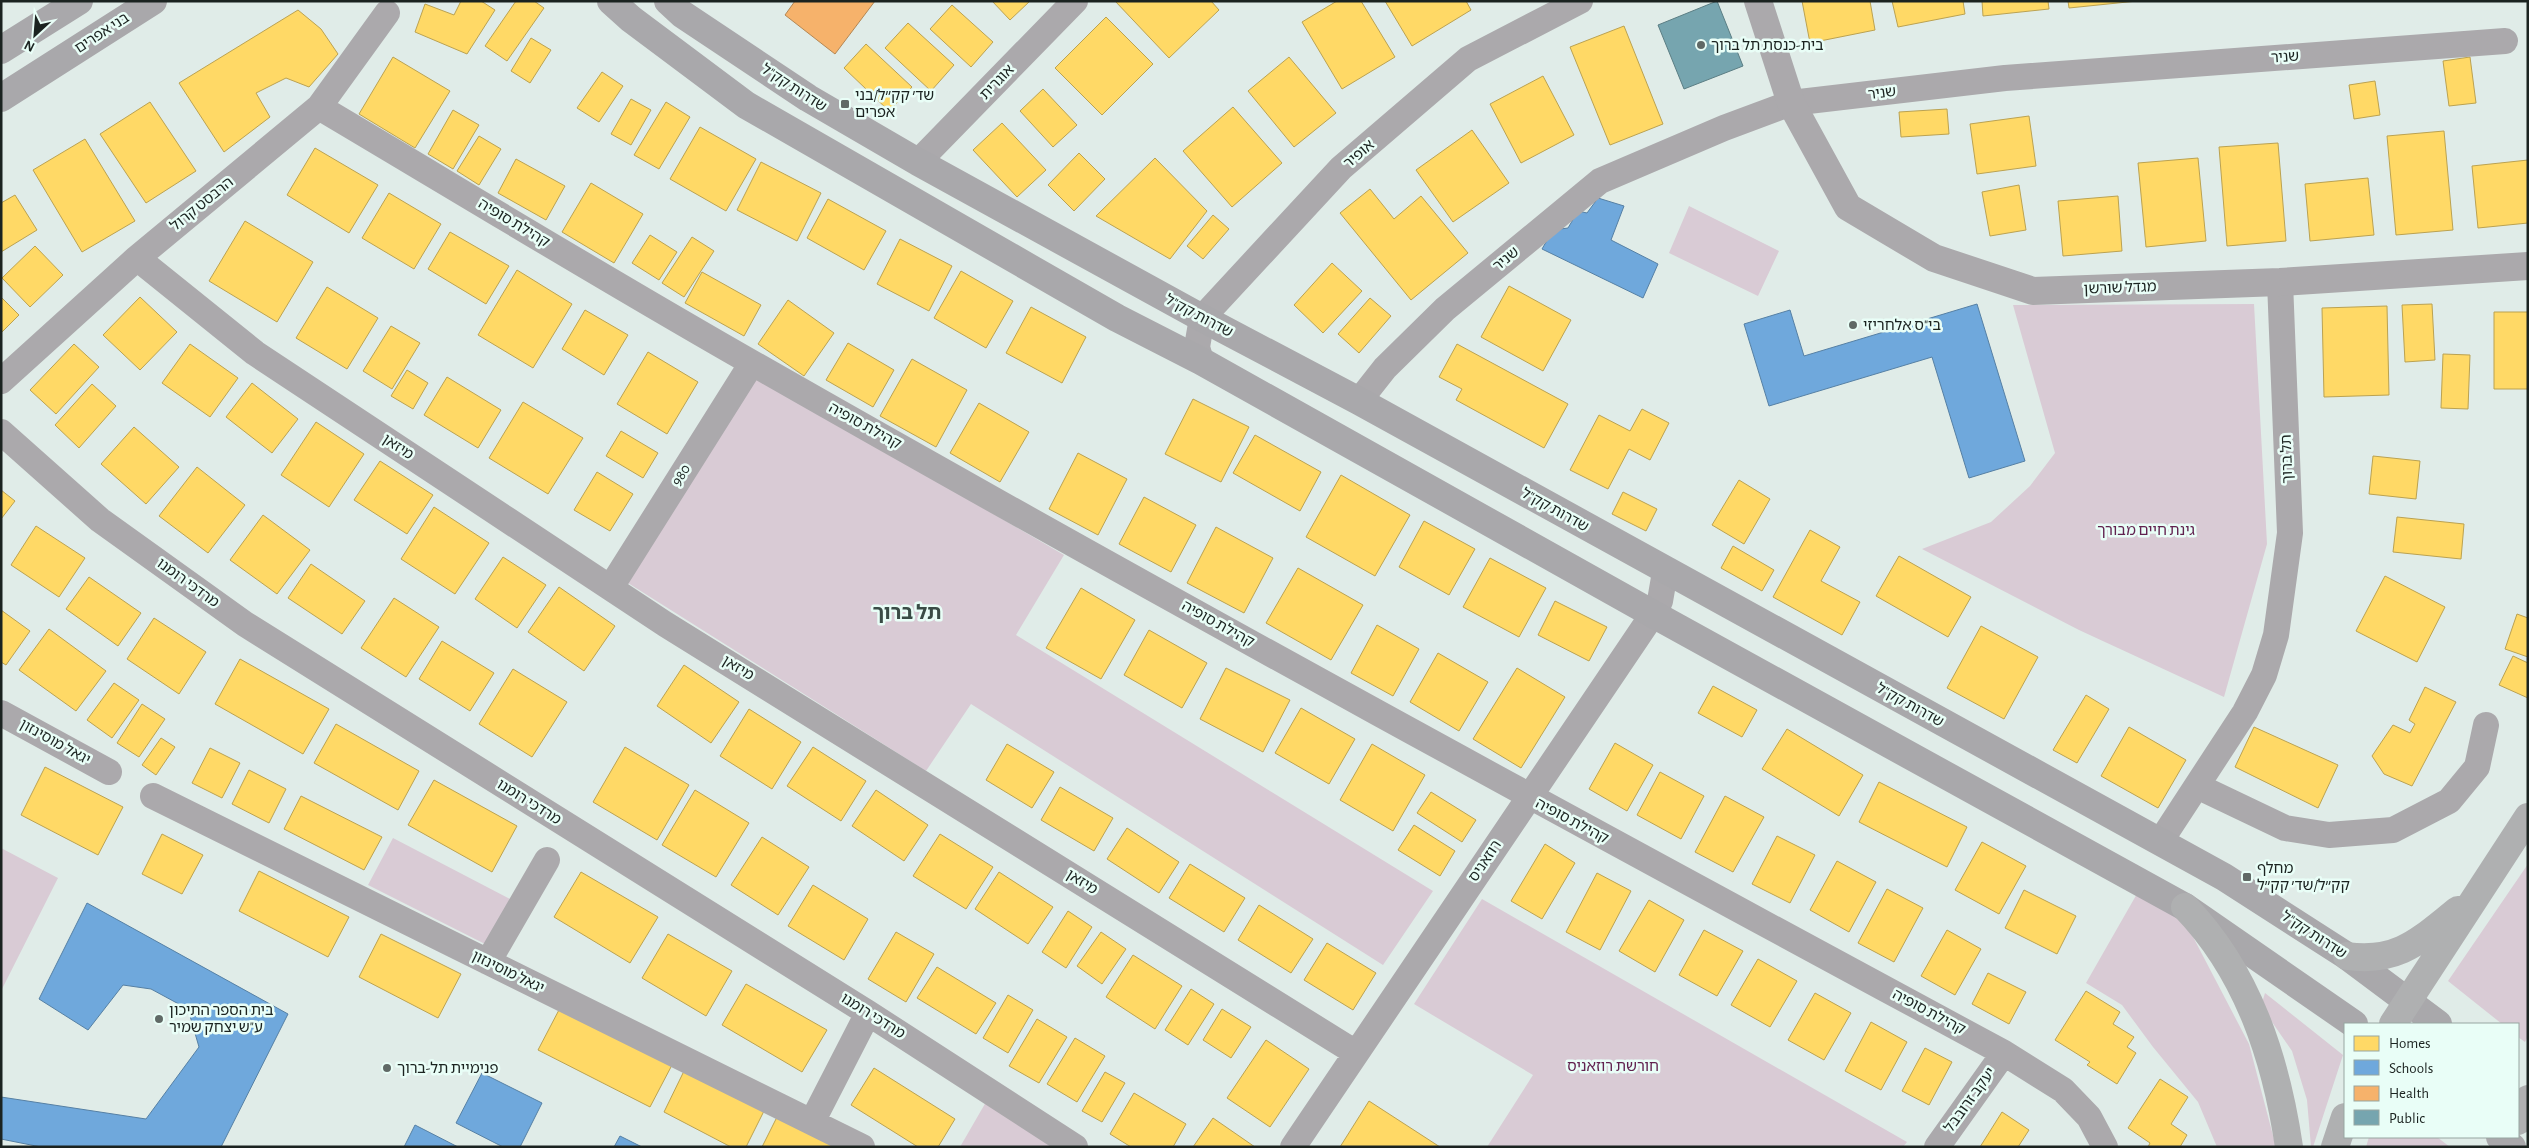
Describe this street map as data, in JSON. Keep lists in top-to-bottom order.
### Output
{
  "streets": {
    "main road": ["בני אפרים", "שדרות קק\"ל"],
    "street": [
      "שניר",
      "אוגרית",
      "אופיר",
      "הרבסט קרול",
      "קהילת סופיה",
      "מגדל שורשן",
      "מיזאן",
      "תל ברוך",
      "980",
      "מרדכי רומנו",
      "יגאל מוסינזון",
      "רוזאניס",
      "יעקב זרובבל"
    ]
  },
  "crossings": [
    ["שניר", "שדרות קק\"ל"],
    ["שניר", "מגדל שורשן"],
    ["אוגרית", "שדרות קק\"ל"],
    ["שדרות קק\"ל", "אופיר"],
    ["שדרות קק\"ל", "תל ברוך"],
    ["שדרות קק\"ל", "רוזאניס"],
    ["הרבסט קרול", "קהילת סופיה"],
    ["הרבסט קרול", "מיזאן"],
    ["קהילת סופיה", "980"],
    ["קהילת סופיה", "רוזאניס"],
    ["קהילת סופיה", "יעקב זרובבל"],
    ["מגדל שורשן", "תל ברוך"],
    ["מיזאן", "980"],
    ["מיזאן", "רוזאניס"]
  ],
  "districts": ["תל ברוך"],
  "parks": ["גינת חיים מבורך", "חורשת רוזאניס"],
  "places": {
    "other": [
      "בית-כנסת תל ברוך",
      "בי\"ס אלחריזי",
      "בית הספר התיכון ע\"ש יצחק שמיר",
      "פנימיית תל-ברוך"
    ],
    "transit": ["שד׳ קק״ל/בני אפרים", "מחלף קק״ל/שד׳ קק״ל"]
  },
  "legend": [
    "Homes",
    "Schools",
    "Health",
    "Public"
  ],
  "north": "bottom left"
}
